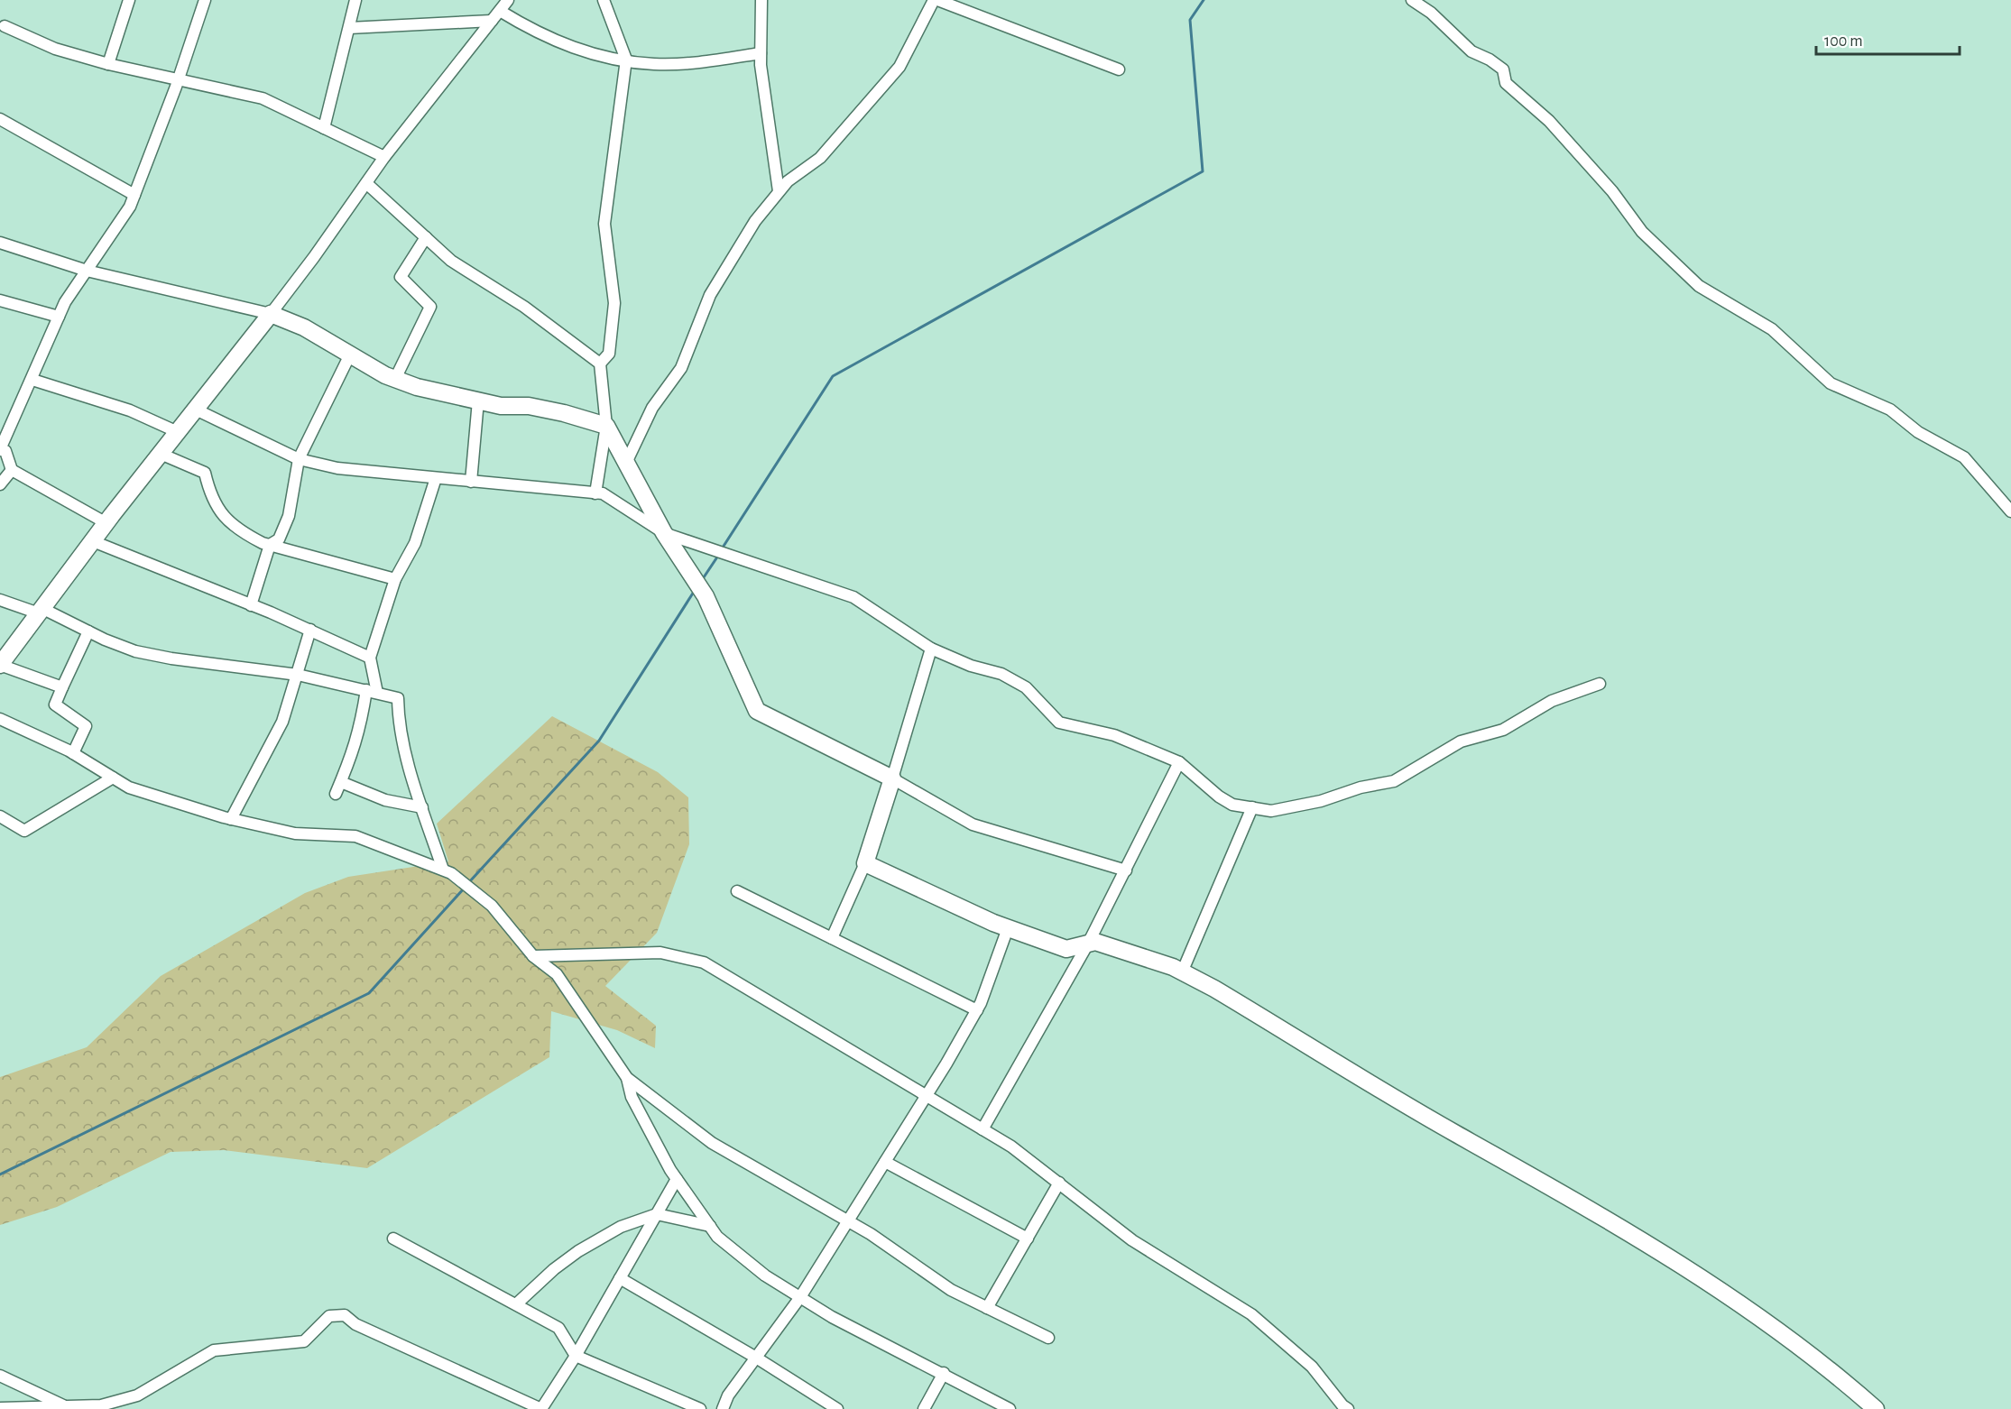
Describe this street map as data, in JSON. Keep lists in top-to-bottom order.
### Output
{
  "scale_bar": "100 m"
}
